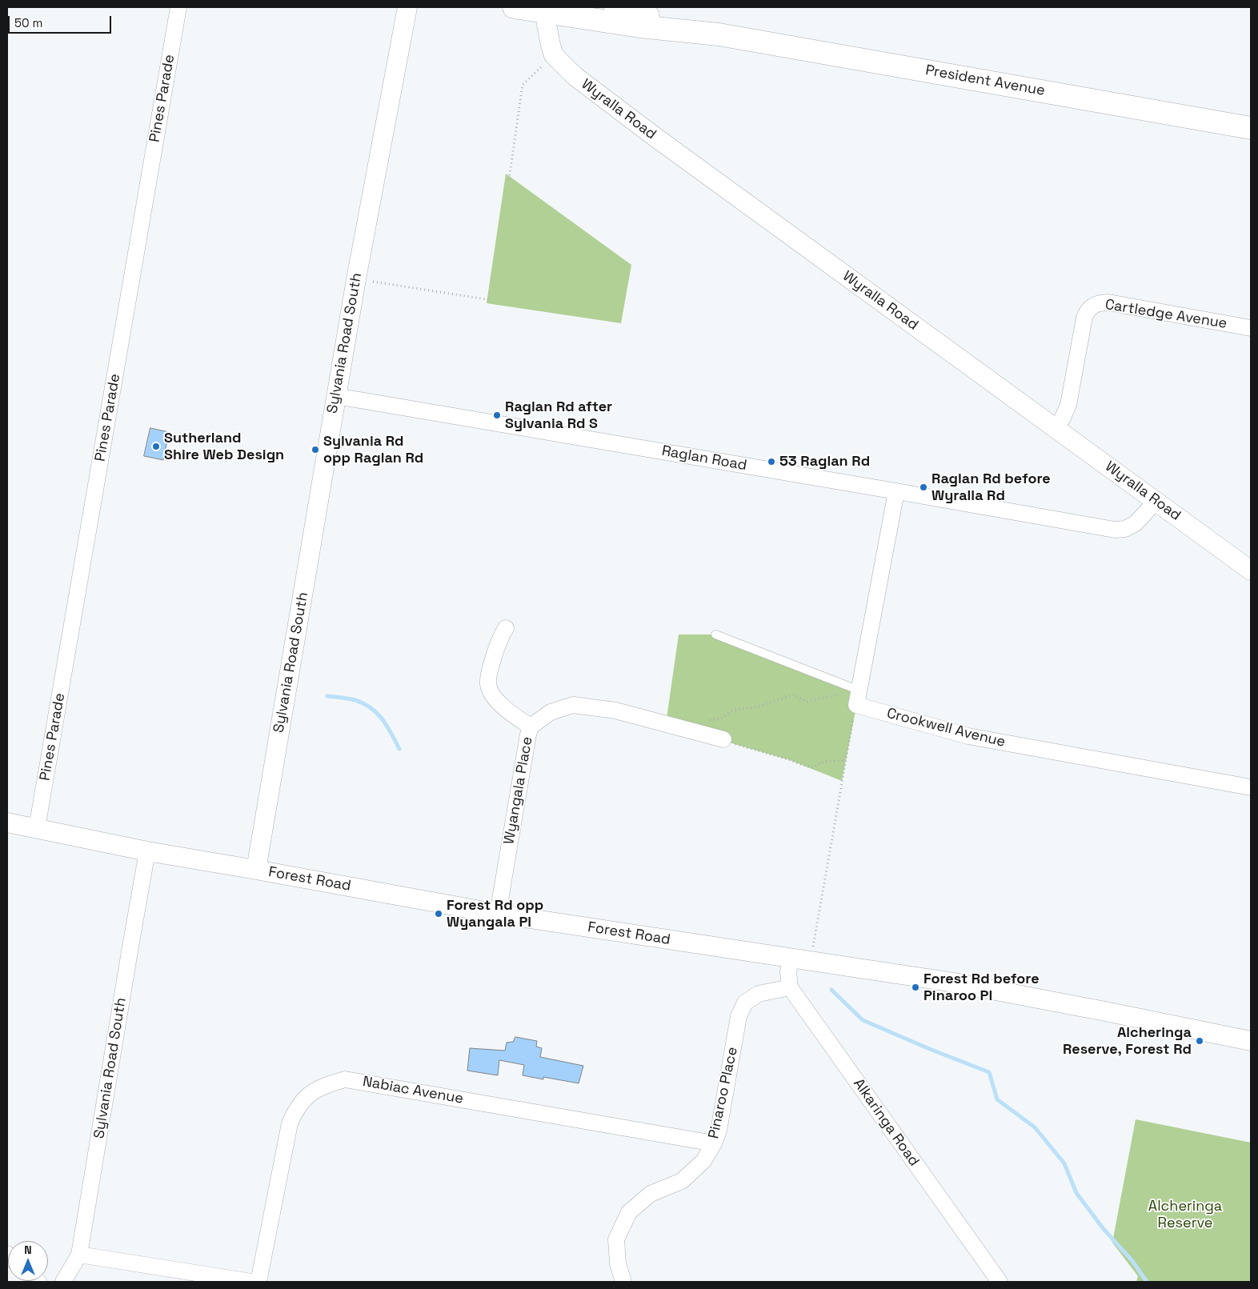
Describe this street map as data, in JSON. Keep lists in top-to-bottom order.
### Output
{
  "streets": {
    "main road": ["President Avenue"],
    "street": [
      "Pines Parade",
      "Wyralla Road",
      "Cartledge Avenue",
      "Sylvania Road South",
      "Raglan Road",
      "Crookwell Avenue",
      "Wyangala Place",
      "Forest Road",
      "Nabiac Avenue",
      "Pinaroo Place",
      "Alkaringa Road"
    ]
  },
  "crossings": [
    ["President Avenue", "Wyralla Road"],
    ["Pines Parade", "Forest Road"],
    ["Wyralla Road", "Cartledge Avenue"],
    ["Wyralla Road", "Raglan Road"],
    ["Sylvania Road South", "Raglan Road"],
    ["Sylvania Road South", "Forest Road"],
    ["Wyangala Place", "Forest Road"],
    ["Nabiac Avenue", "Pinaroo Place"],
    ["Pinaroo Place", "Alkaringa Road"]
  ],
  "parks": ["Alcheringa Reserve"],
  "places": [
    "Raglan Rd after Sylvania Rd S",
    "Sutherland Shire Web Design",
    "Sylvania Rd opp Raglan Rd",
    "53 Raglan Rd",
    "Raglan Rd before Wyralla Rd",
    "Forest Rd opp Wyangala Pl",
    "Forest Rd before Pinaroo Pl",
    "Alcheringa Reserve, Forest Rd"
  ],
  "scale_bar": "50 m",
  "north": "top"
}
